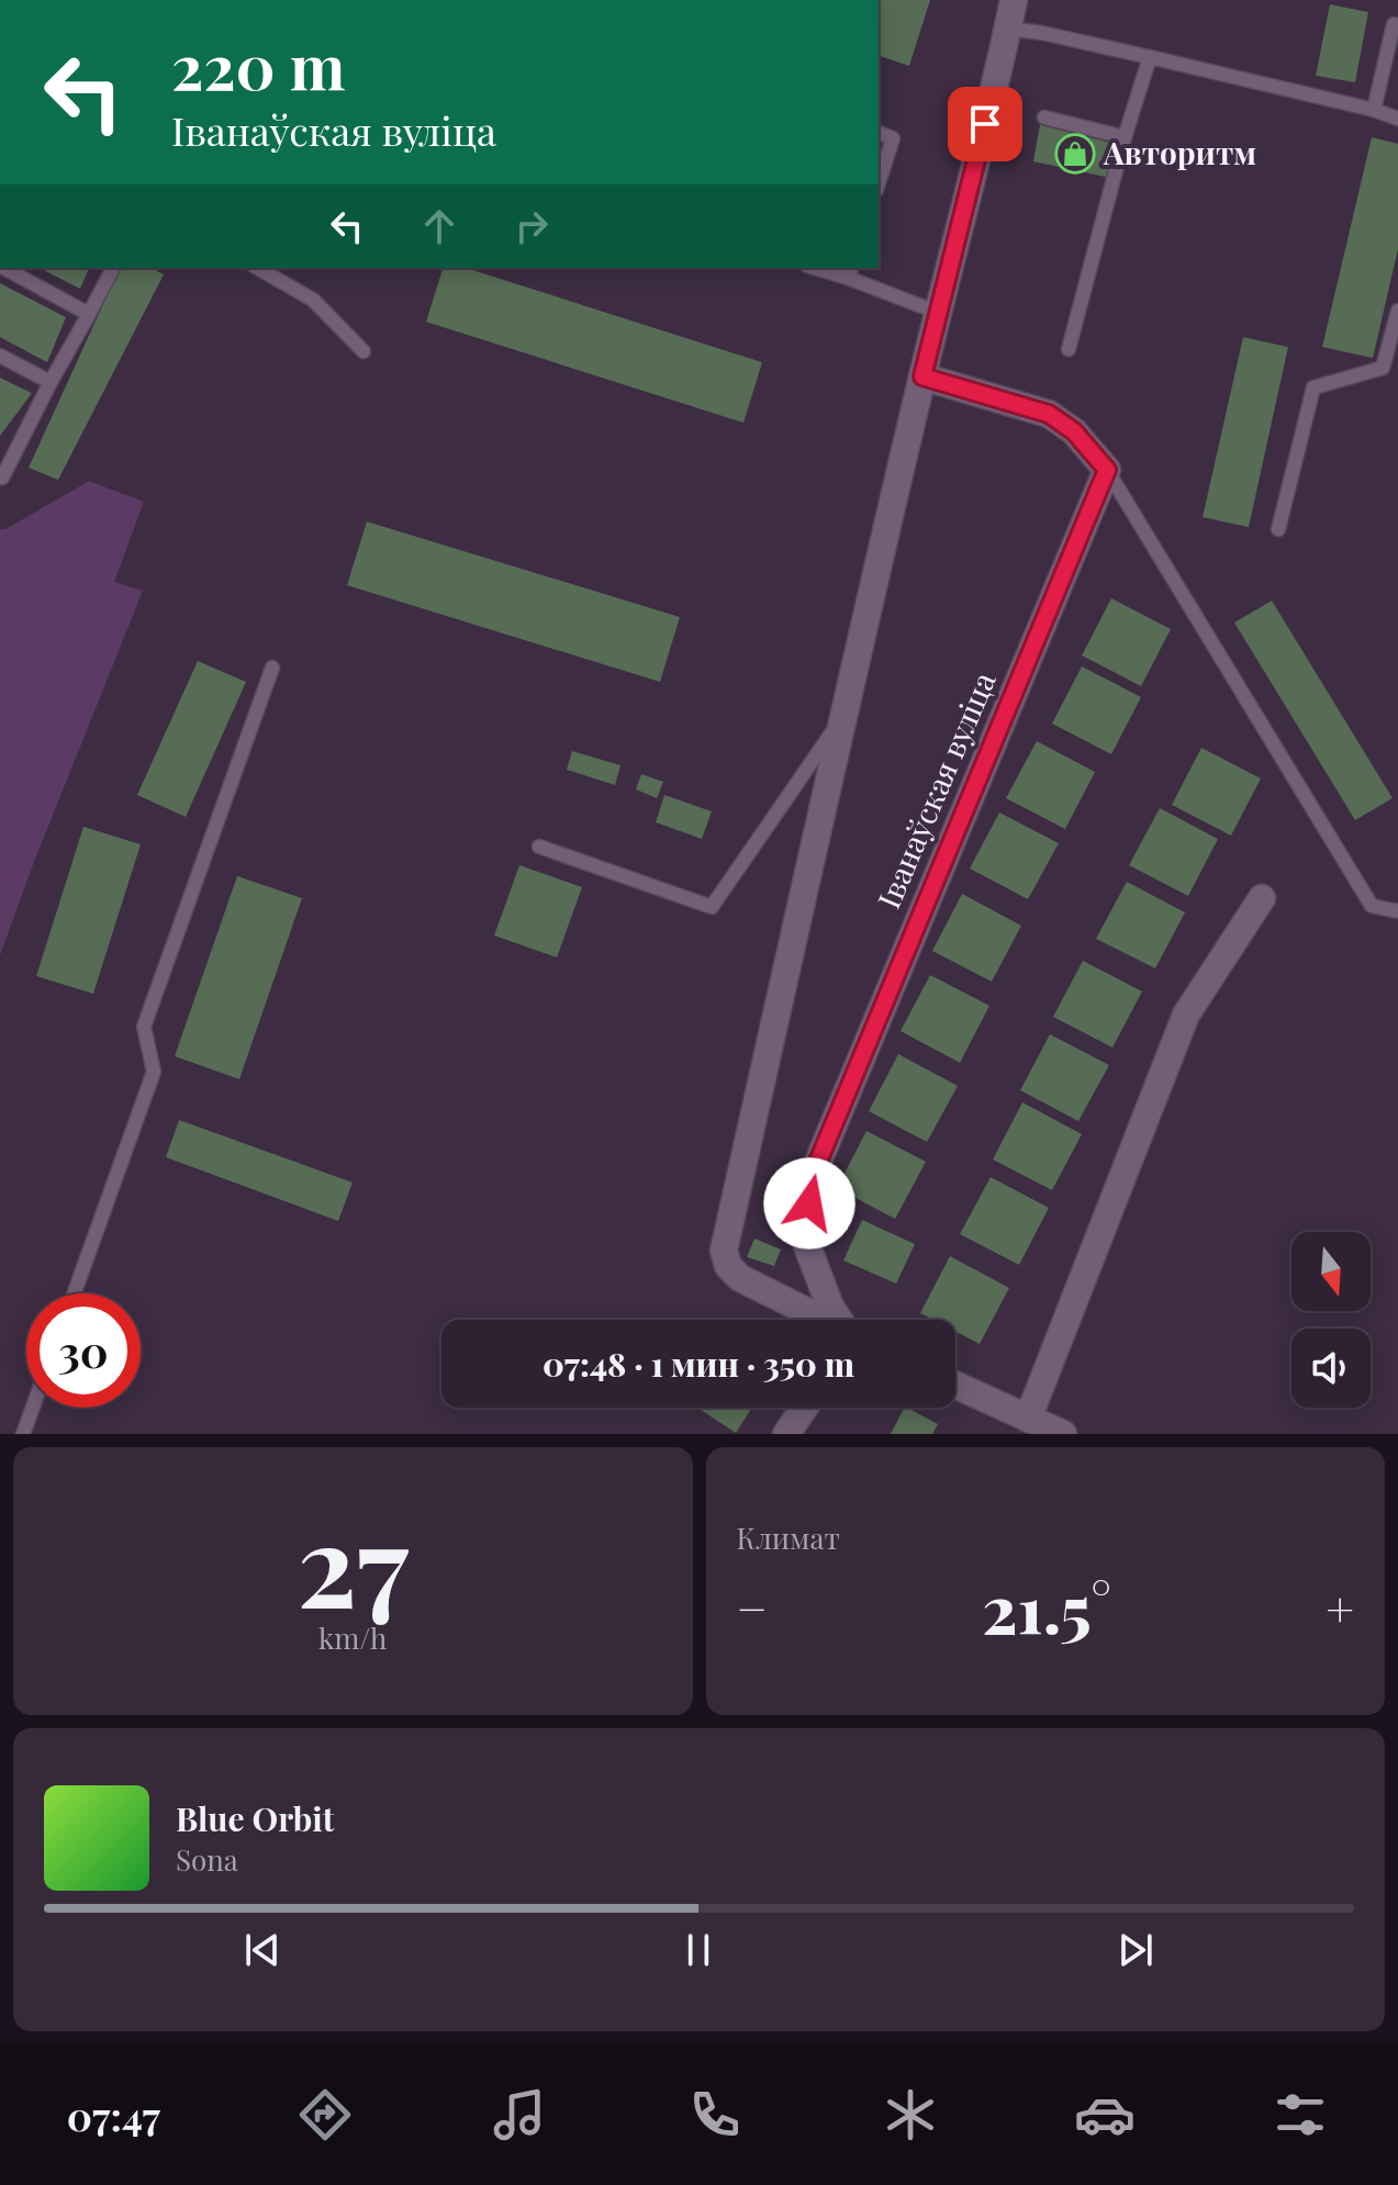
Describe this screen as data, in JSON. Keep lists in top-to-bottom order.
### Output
{
  "streets": {
    "street": ["Іванаўская вуліца"]
  },
  "places": {
    "shop": ["Авторитм"]
  },
  "north": "bottom",
  "page": {
    "turn": ["220 m", "Іванаўская вуліца"],
    "limit": "30",
    "trip": "07:48 · 1 мин · 350 m",
    "tile": [
      ["27", "km/h"],
      "Климат"
    ],
    "heat": ["−", "21.5°", "+"],
    "song": ["Blue Orbit", "Sona"],
    "tabs": "07:47"
  }
}
